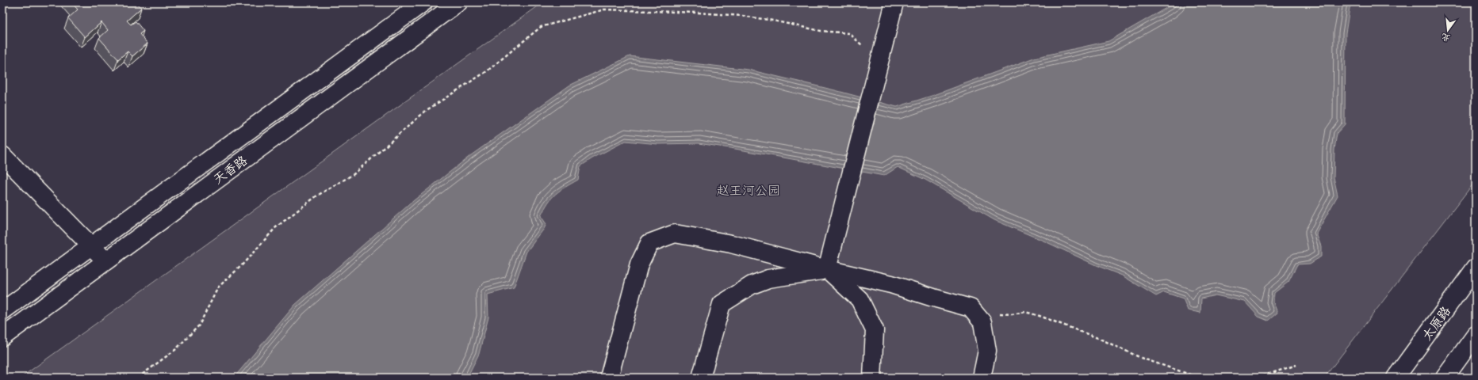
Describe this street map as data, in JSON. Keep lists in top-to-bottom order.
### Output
{
  "streets": {
    "main road": ["天香路", "太原路"]
  },
  "parks": ["赵王河公园"],
  "north": "bottom"
}
